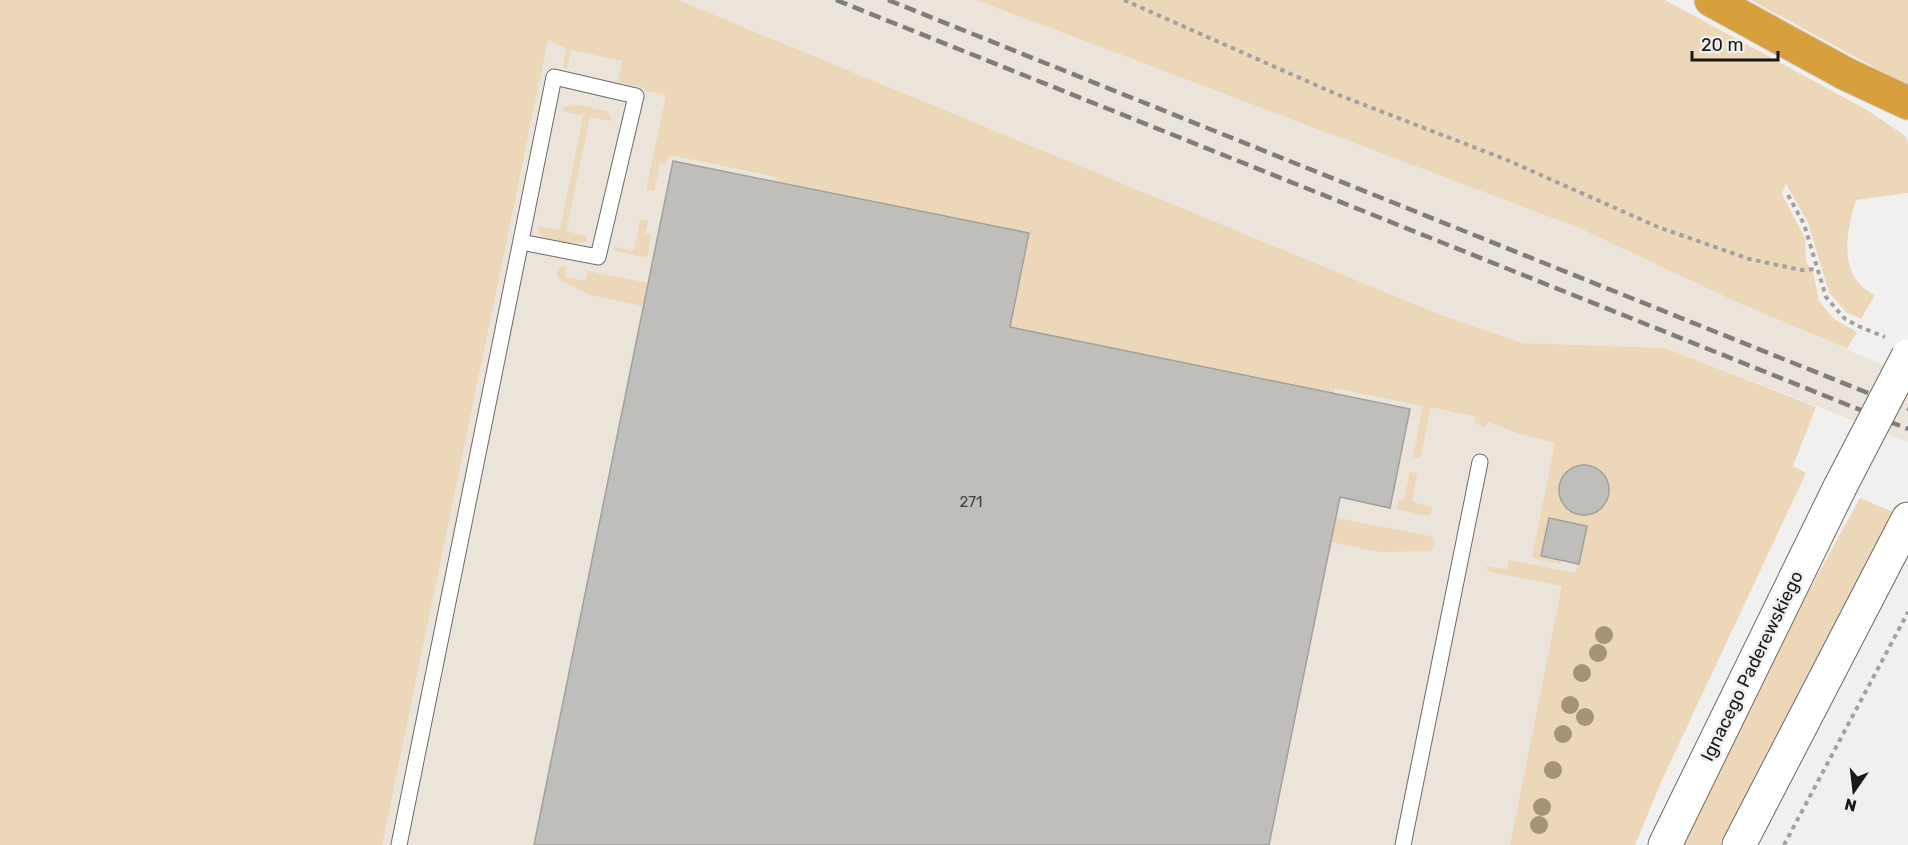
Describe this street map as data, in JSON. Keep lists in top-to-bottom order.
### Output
{
  "streets": {
    "main road": ["Ignacego Paderewskiego"]
  },
  "house_numbers": ["271"],
  "scale_bar": "20 m",
  "north": "bottom"
}
